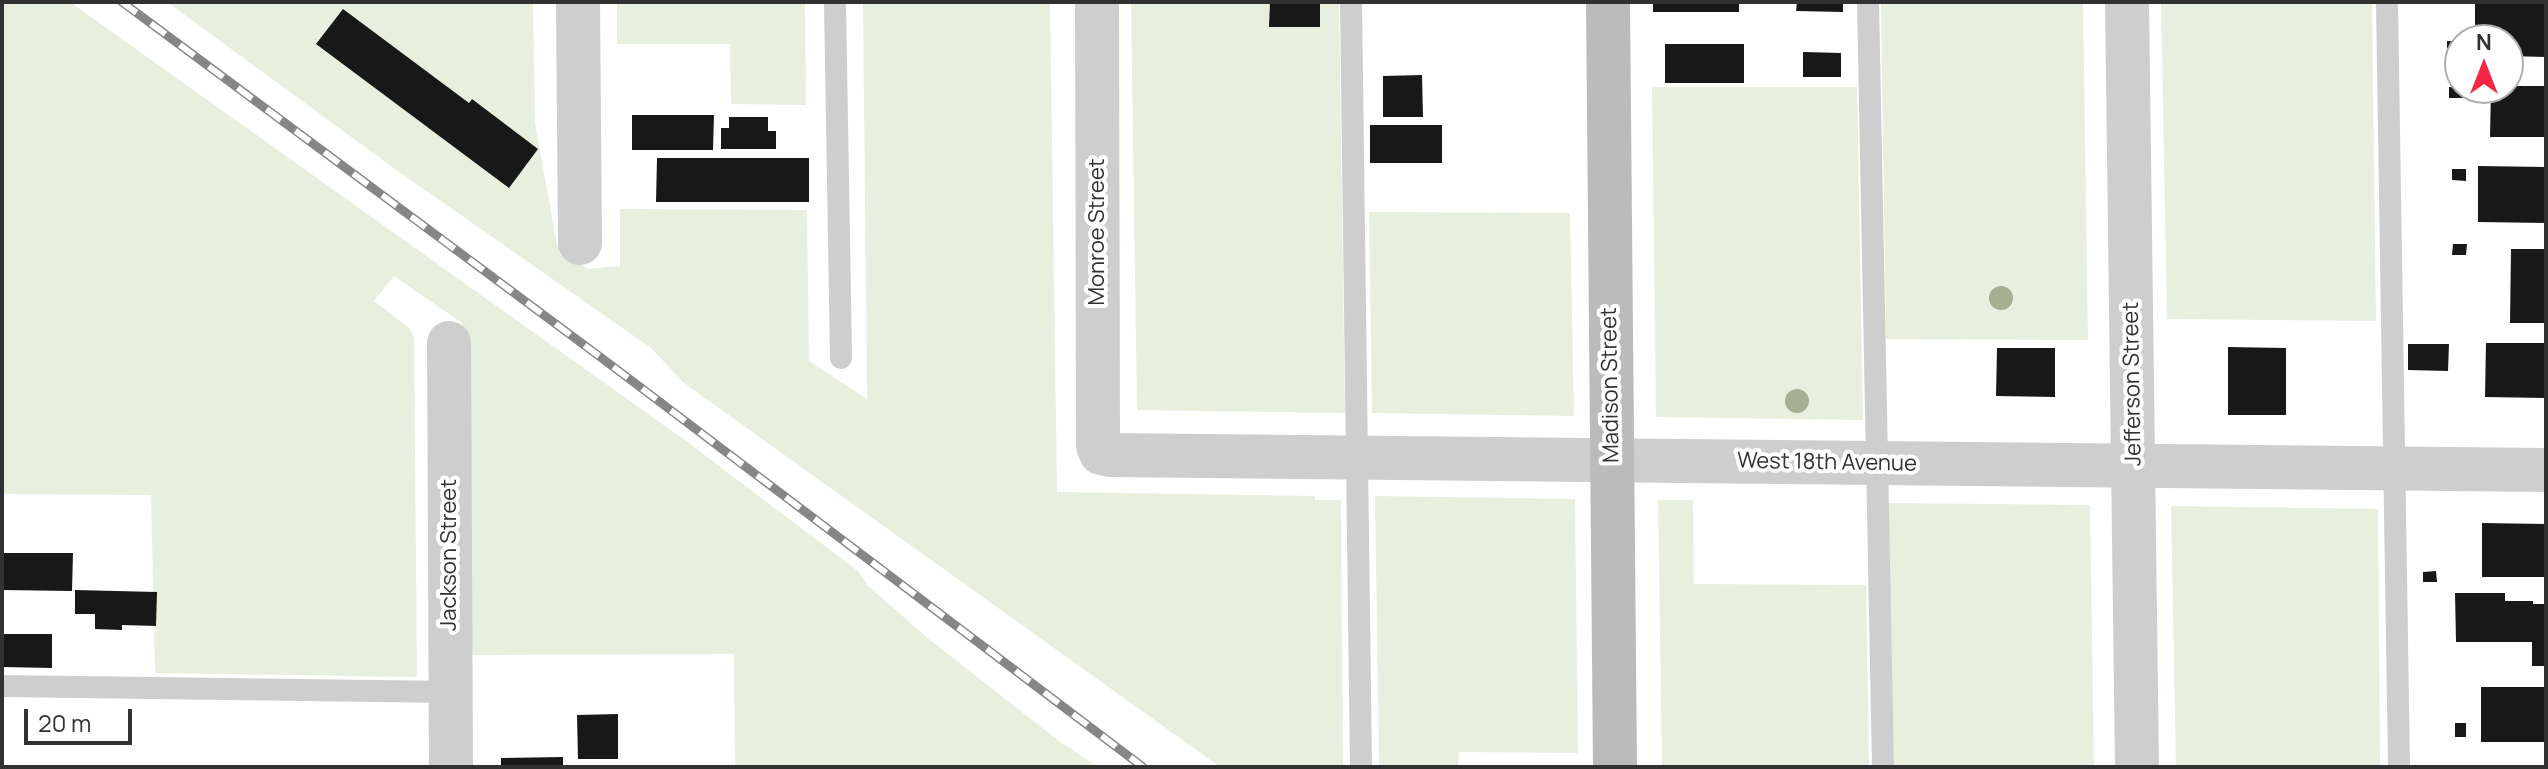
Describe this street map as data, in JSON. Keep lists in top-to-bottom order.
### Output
{
  "streets": {
    "street": [
      "Monroe Street",
      "Jefferson Street",
      "Madison Street",
      "West 18th Avenue",
      "Jackson Street"
    ]
  },
  "crossings": [
    ["Monroe Street", "West 18th Avenue"],
    ["Jefferson Street", "West 18th Avenue"],
    ["Madison Street", "West 18th Avenue"]
  ],
  "scale_bar": "20 m",
  "north": "top"
}
